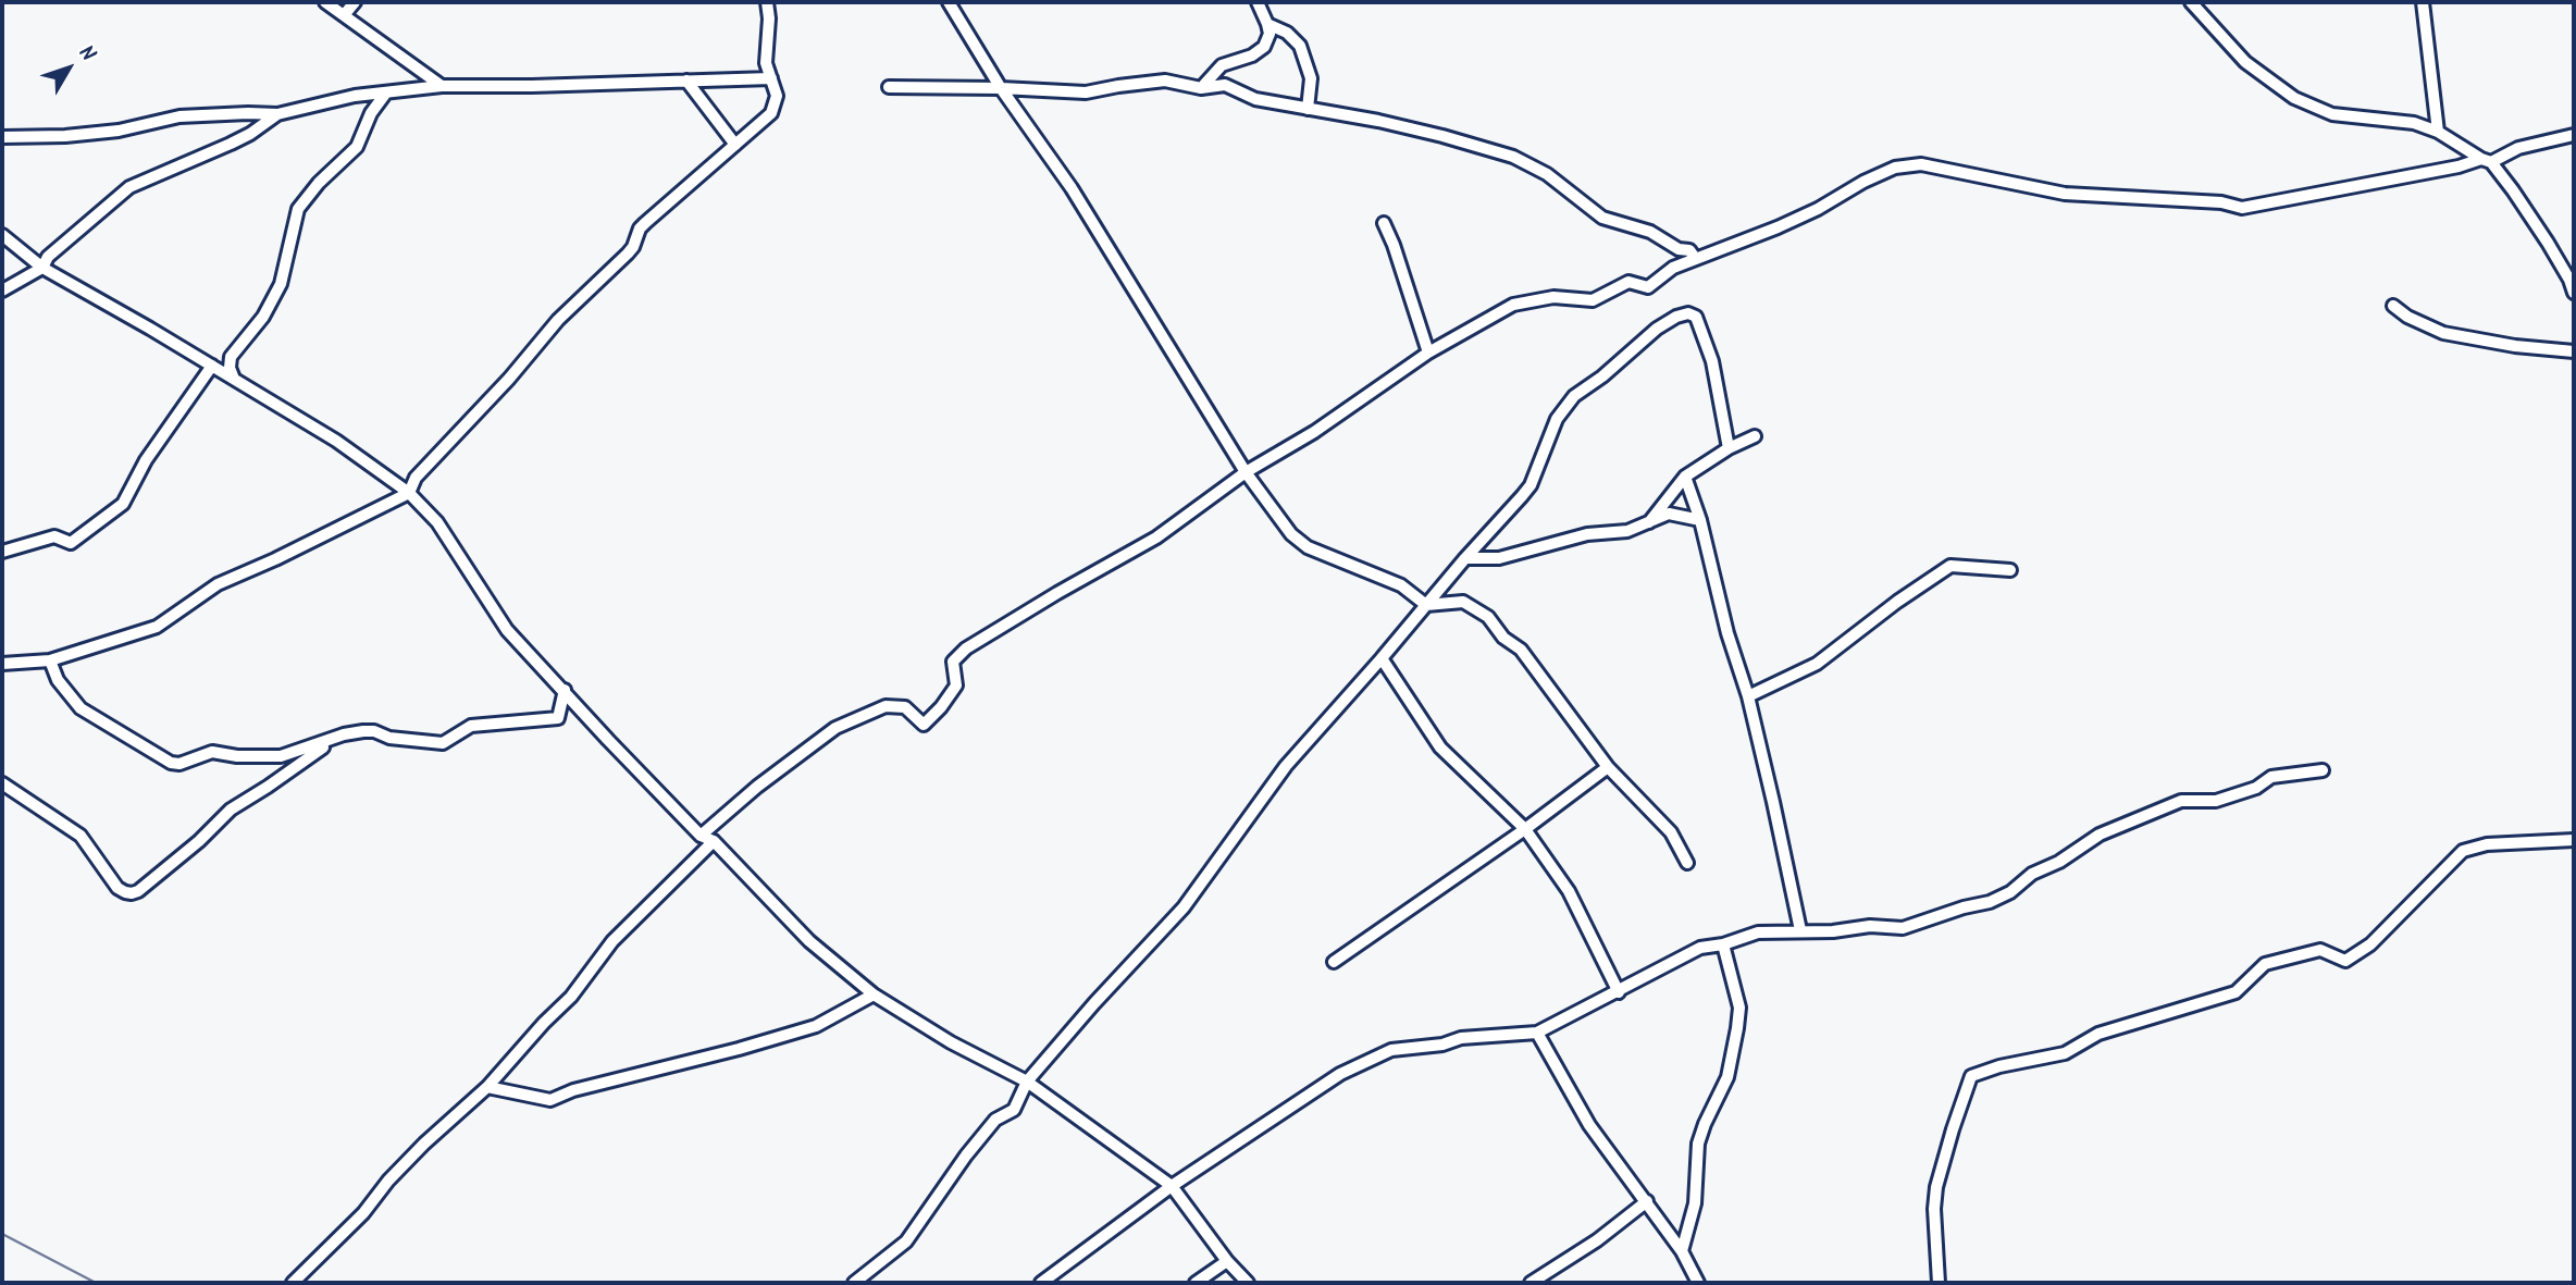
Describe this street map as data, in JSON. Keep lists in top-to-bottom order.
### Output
{
  "north": "top right"
}
